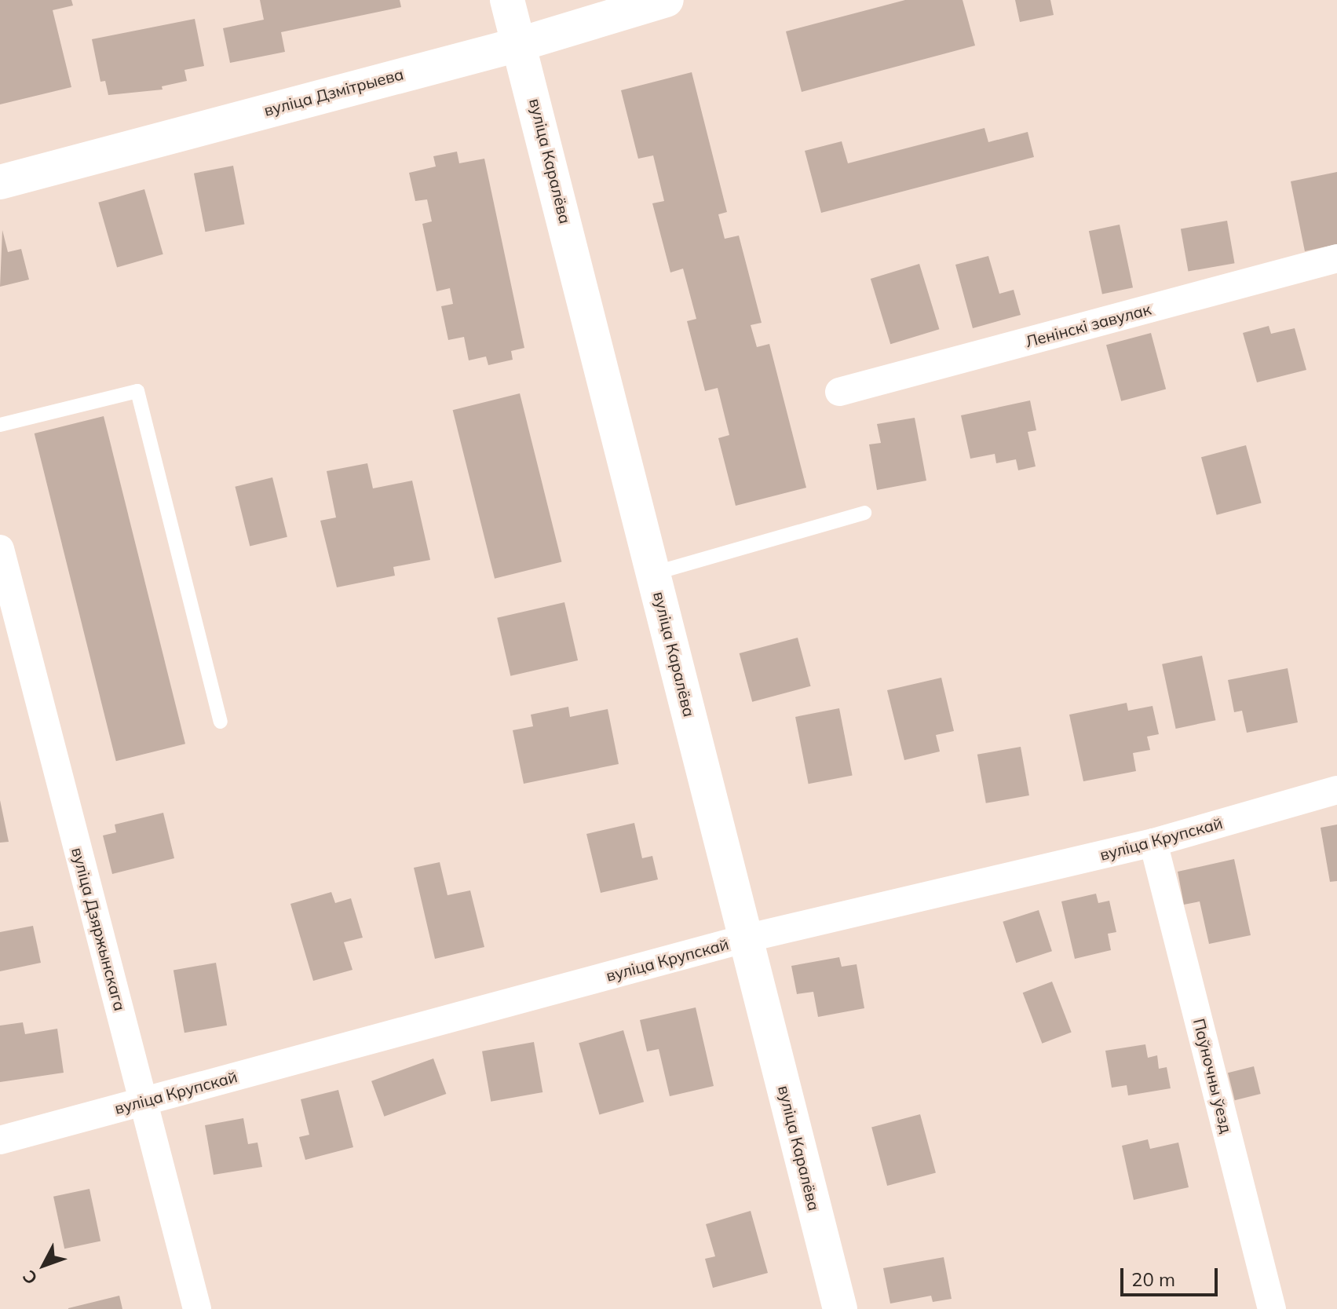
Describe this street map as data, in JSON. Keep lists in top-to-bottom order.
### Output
{
  "streets": {
    "street": [
      "вуліца Дзмітрыева",
      "вуліца Каралёва",
      "Ленінскі завулак",
      "вуліца Крупскай",
      "вуліца Дзяржынскага",
      "Паўночны ўезд"
    ]
  },
  "crossings": [
    ["вуліца Дзмітрыева", "вуліца Каралёва"],
    ["вуліца Каралёва", "вуліца Крупскай"],
    ["вуліца Крупскай", "вуліца Дзяржынскага"],
    ["вуліца Крупскай", "Паўночны ўезд"]
  ],
  "scale_bar": "20 m",
  "north": "bottom left"
}
